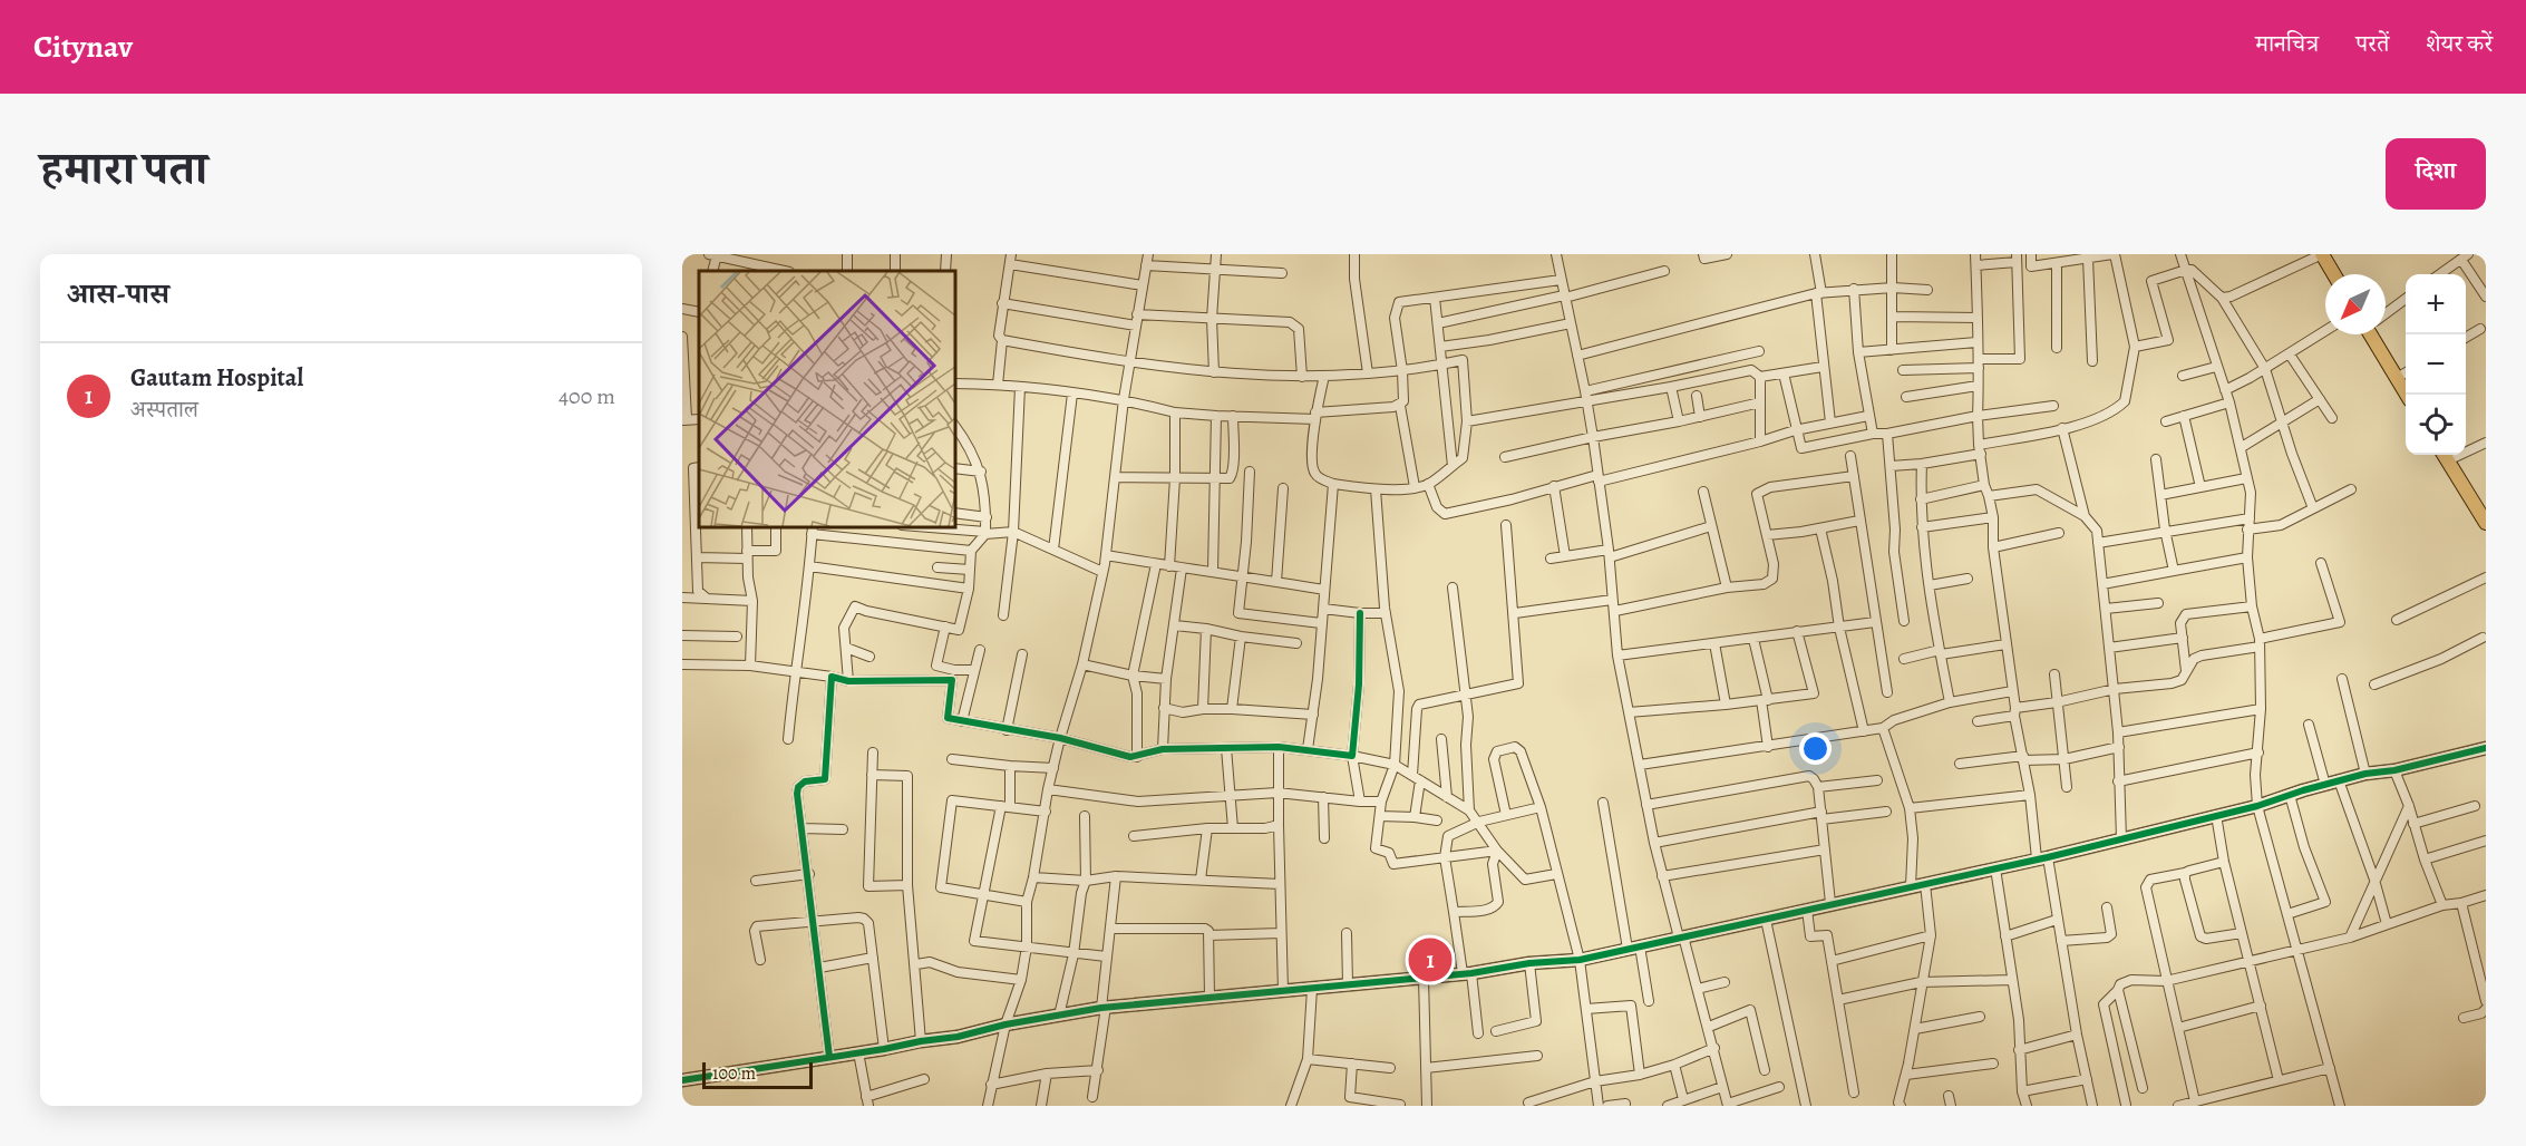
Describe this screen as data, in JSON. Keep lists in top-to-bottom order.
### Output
{
  "scale_bar": "100 m",
  "north": "bottom left",
  "page": {
    "header": "Citynav",
    "nav": ["मानचित्र", "परतें", "शेयर करें"],
    "title": "हमारा पता",
    "buttons": "दिशा",
    "heading": "आस-पास",
    "map_buttons": ["+", "−"],
    "list": [
      {
        "mark": "1",
        "name": "Gautam Hospital",
        "note": "अस्पताल",
        "value": "400 m"
      }
    ],
    "pins": "1",
    "scale": "100 m"
  }
}
